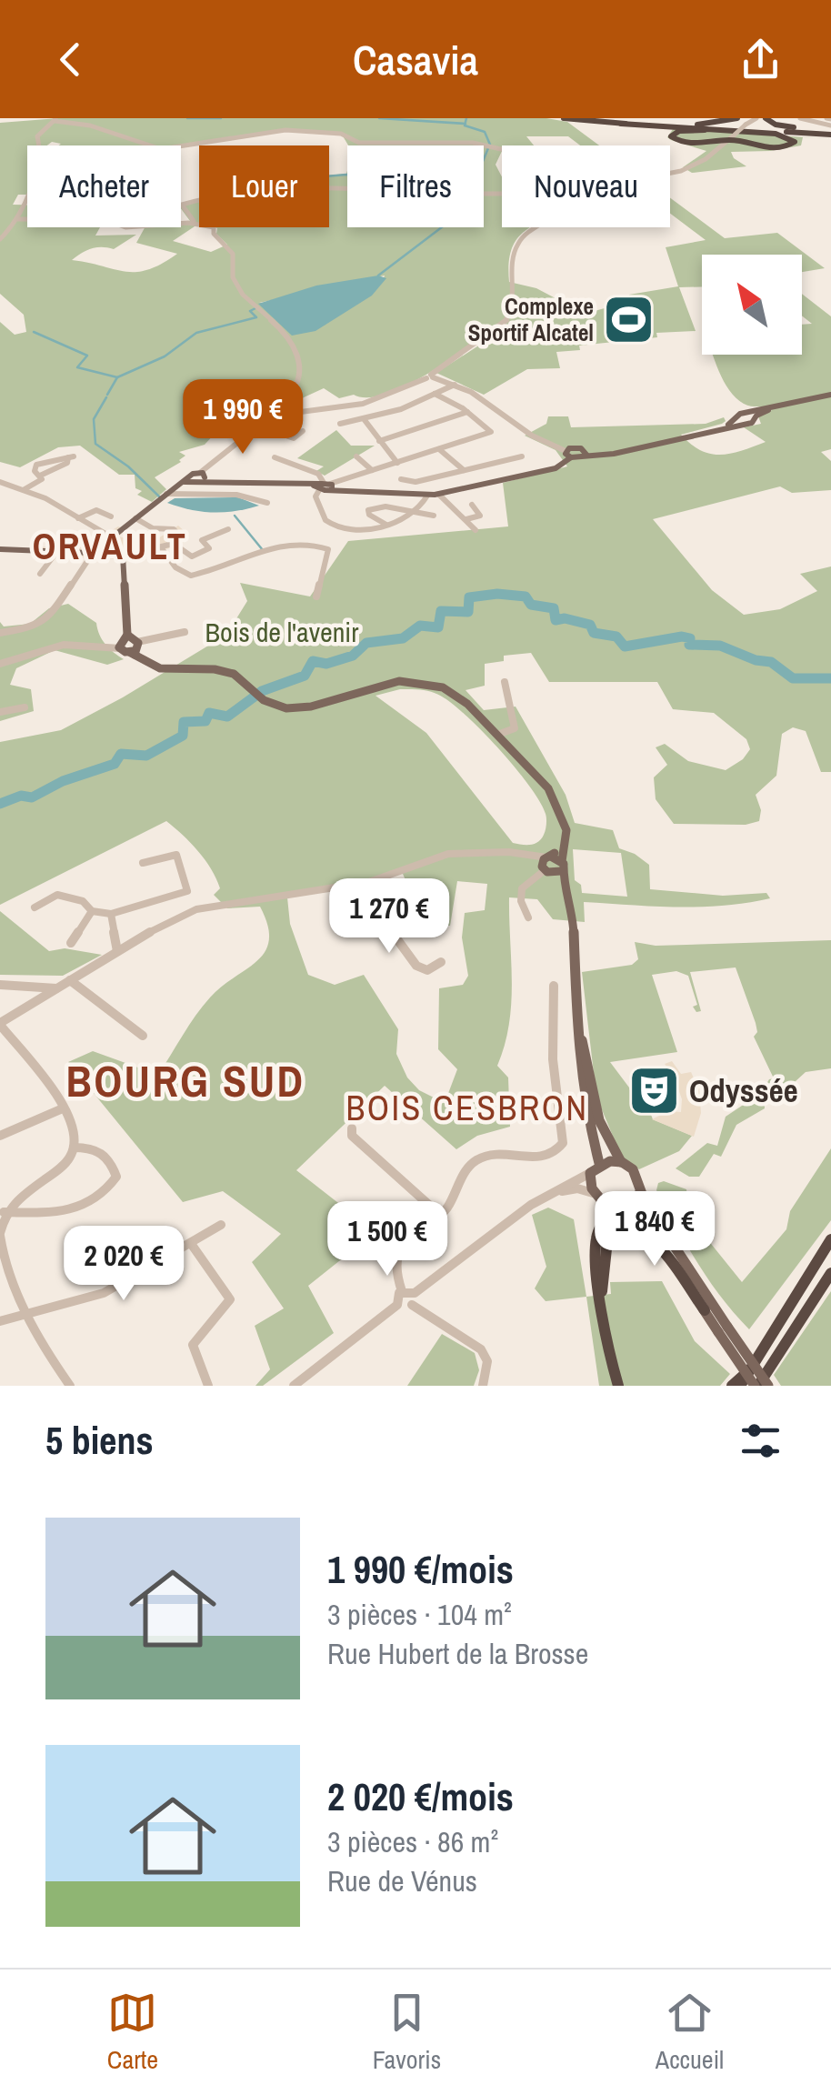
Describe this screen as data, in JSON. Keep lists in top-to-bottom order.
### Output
{
  "districts": ["ORVAULT", "BOURG SUD", "BOIS CESBRON"],
  "parks": ["Bois de l'avenir"],
  "places": {
    "sports": ["Complexe Sportif Alcatel"],
    "theatre": ["Odyssée"]
  },
  "north": "top left",
  "page": {
    "header": "Casavia",
    "chip": [
      "Acheter",
      "Louer",
      "Filtres",
      "Nouveau"
    ],
    "price": [
      "1 990 €",
      "1 270 €",
      "1 840 €",
      "1 500 €",
      "2 020 €"
    ],
    "heading": "5 biens",
    "list": [
      {
        "name": "1 990 €/mois",
        "note": "3 pièces · 104 m² · Rue Hubert de la Brosse"
      },
      {
        "name": "2 020 €/mois",
        "note": "3 pièces · 86 m² · Rue de Vénus"
      }
    ],
    "tabs": ["Carte", "Favoris", "Accueil"]
  }
}
